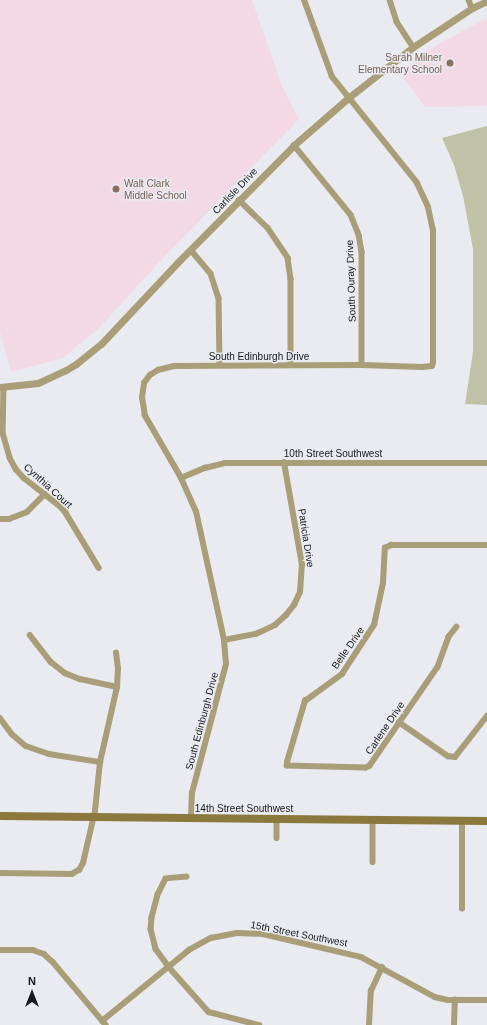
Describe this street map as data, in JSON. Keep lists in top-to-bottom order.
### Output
{
  "streets": {
    "main road": ["14th Street Southwest"],
    "street": [
      "Carlisle Drive",
      "South Ouray Drive",
      "South Edinburgh Drive",
      "10th Street Southwest",
      "Cynthia Court",
      "Patricia Drive",
      "Belle Drive",
      "Carlene Drive",
      "15th Street Southwest"
    ]
  },
  "crossings": [
    ["Carlisle Drive", "South Ouray Drive"],
    ["Carlisle Drive", "South Edinburgh Drive"],
    ["Carlisle Drive", "Cynthia Court"],
    ["South Ouray Drive", "South Edinburgh Drive"],
    ["South Edinburgh Drive", "10th Street Southwest"],
    ["South Edinburgh Drive", "Patricia Drive"],
    ["South Edinburgh Drive", "14th Street Southwest"],
    ["10th Street Southwest", "Patricia Drive"],
    ["Belle Drive", "Carlene Drive"]
  ],
  "places": ["Sarah Milner Elementary School", "Walt Clark Middle School"],
  "north": "top"
}
